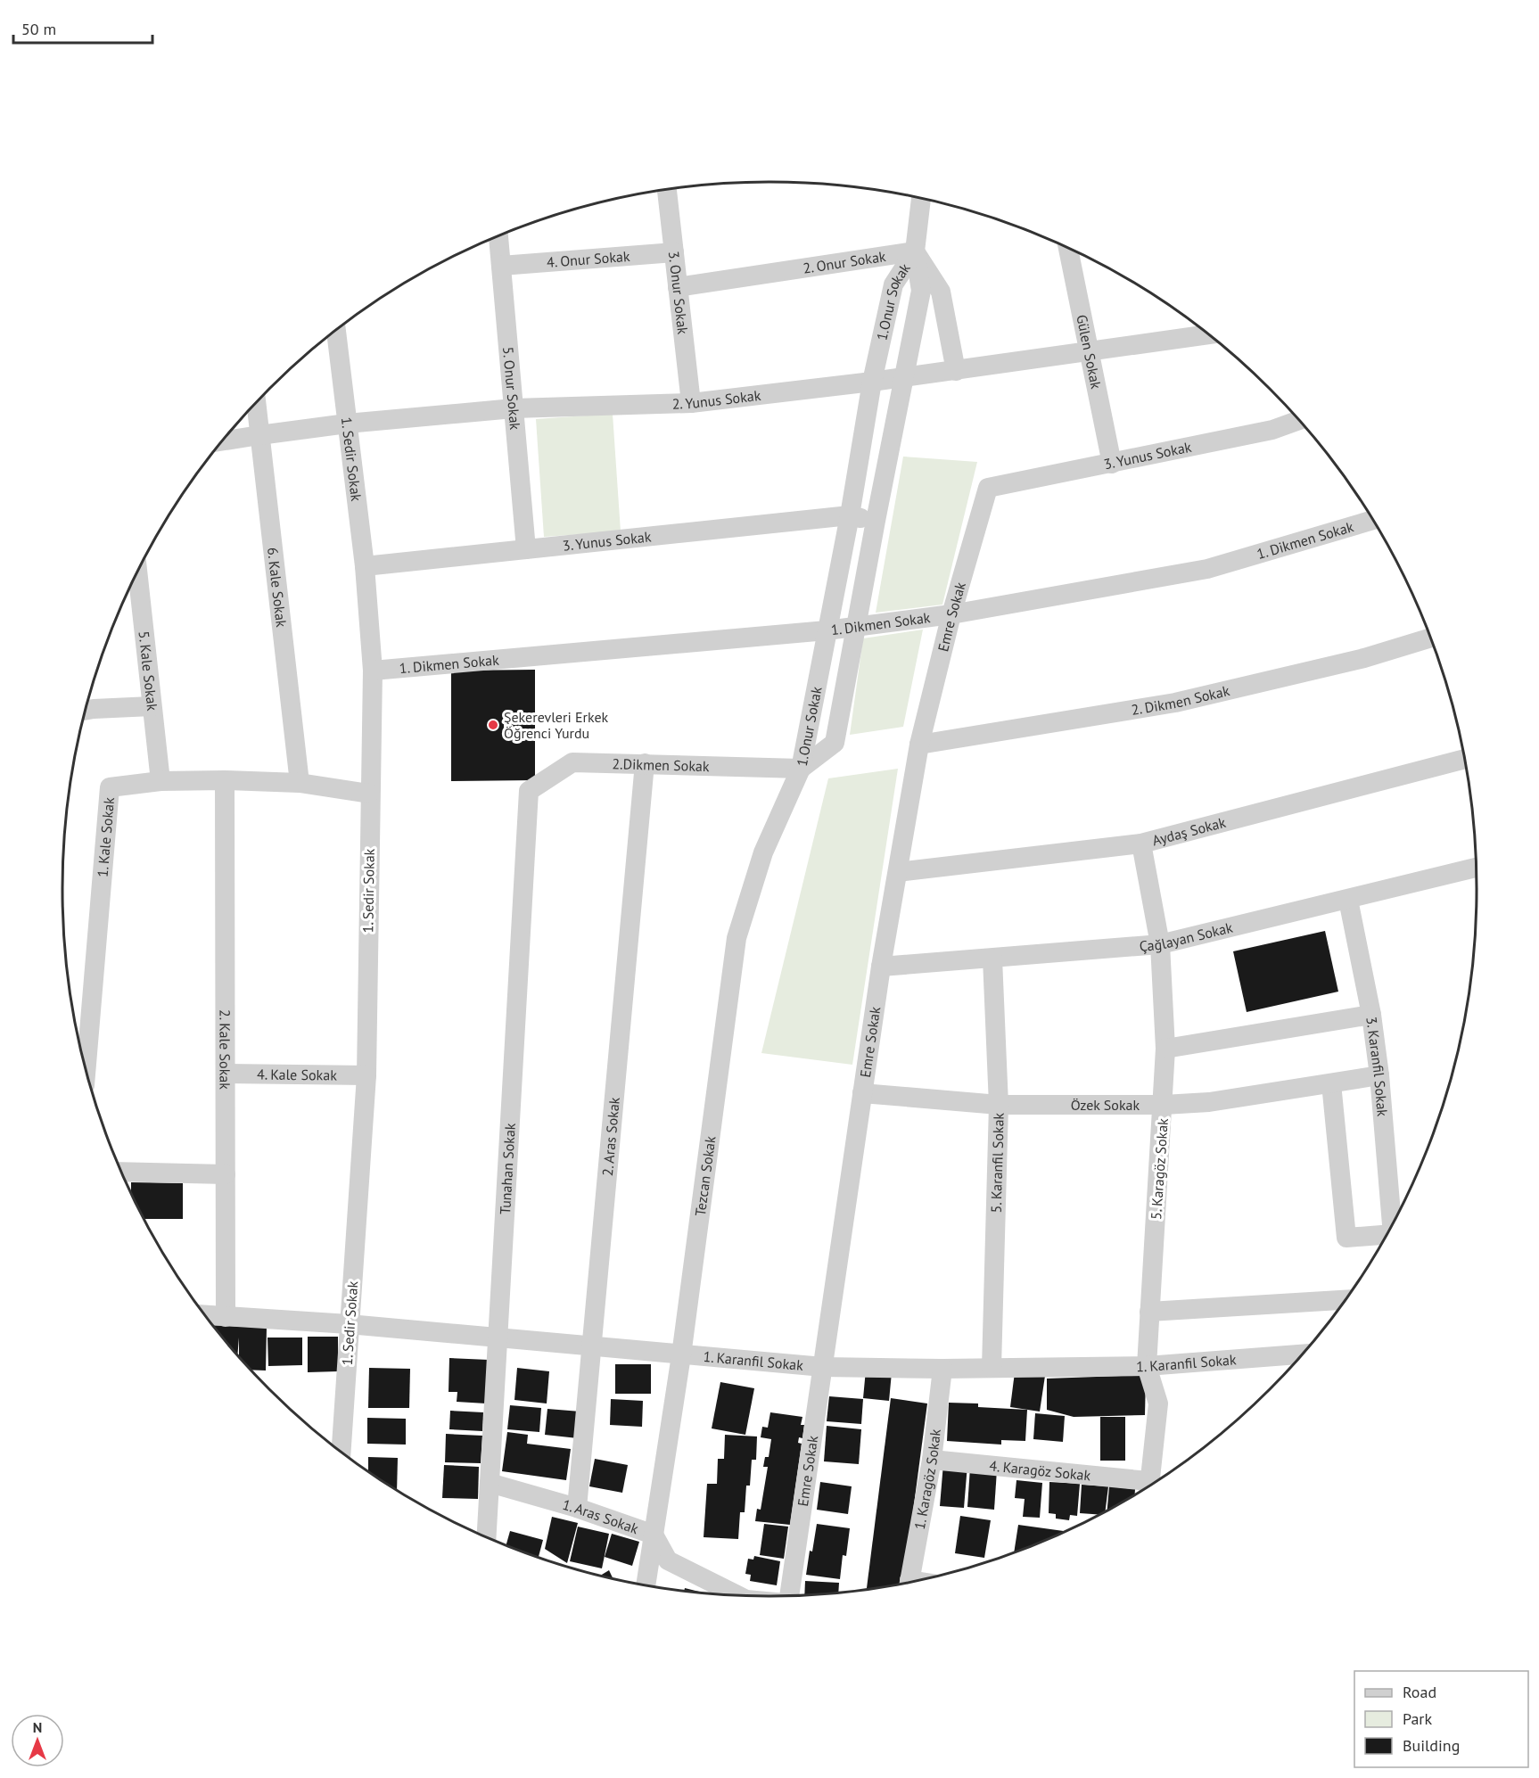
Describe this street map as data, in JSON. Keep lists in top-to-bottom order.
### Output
{
  "streets": {
    "street": [
      "4. Onur Sokak",
      "2. Onur Sokak",
      "3. Onur Sokak",
      "1.Onur Sokak",
      "Gülen Sokak",
      "5. Onur Sokak",
      "2. Yunus Sokak",
      "3. Yunus Sokak",
      "1. Sedir Sokak",
      "1. Dikmen Sokak",
      "6. Kale Sokak",
      "Emre Sokak",
      "5. Kale Sokak",
      "2. Dikmen Sokak",
      "2.Dikmen Sokak",
      "Aydaş Sokak",
      "1. Kale Sokak",
      "Çağlayan Sokak",
      "2. Kale Sokak",
      "3. Karanfil Sokak",
      "4. Kale Sokak",
      "Özek Sokak",
      "2. Aras Sokak",
      "5. Karanfil Sokak",
      "Tunahan Sokak",
      "5. Karagöz Sokak",
      "Tezcan Sokak",
      "1. Karanfil Sokak",
      "4. Karagöz Sokak",
      "1. Karagöz Sokak",
      "1. Aras Sokak"
    ]
  },
  "crossings": [
    ["4. Onur Sokak", "3. Onur Sokak"],
    ["4. Onur Sokak", "5. Onur Sokak"],
    ["2. Onur Sokak", "3. Onur Sokak"],
    ["2. Onur Sokak", "1.Onur Sokak"],
    ["3. Onur Sokak", "2. Yunus Sokak"],
    ["1.Onur Sokak", "2. Yunus Sokak"],
    ["1.Onur Sokak", "3. Yunus Sokak"],
    ["1.Onur Sokak", "1. Dikmen Sokak"],
    ["1.Onur Sokak", "2.Dikmen Sokak"],
    ["1.Onur Sokak", "Tezcan Sokak"],
    ["Gülen Sokak", "2. Yunus Sokak"],
    ["Gülen Sokak", "3. Yunus Sokak"],
    ["5. Onur Sokak", "2. Yunus Sokak"],
    ["5. Onur Sokak", "3. Yunus Sokak"],
    ["2. Yunus Sokak", "1. Sedir Sokak"],
    ["2. Yunus Sokak", "6. Kale Sokak"],
    ["3. Yunus Sokak", "1. Sedir Sokak"],
    ["3. Yunus Sokak", "Emre Sokak"],
    ["1. Sedir Sokak", "1. Dikmen Sokak"],
    ["1. Sedir Sokak", "1. Kale Sokak"],
    ["1. Sedir Sokak", "4. Kale Sokak"],
    ["1. Sedir Sokak", "1. Karanfil Sokak"],
    ["1. Dikmen Sokak", "Emre Sokak"],
    ["6. Kale Sokak", "1. Kale Sokak"],
    ["Emre Sokak", "2. Dikmen Sokak"],
    ["Emre Sokak", "Aydaş Sokak"],
    ["Emre Sokak", "Çağlayan Sokak"],
    ["Emre Sokak", "Özek Sokak"],
    ["Emre Sokak", "1. Karanfil Sokak"],
    ["5. Kale Sokak", "1. Kale Sokak"],
    ["2.Dikmen Sokak", "2. Aras Sokak"],
    ["2.Dikmen Sokak", "Tunahan Sokak"],
    ["2.Dikmen Sokak", "Tezcan Sokak"],
    ["Aydaş Sokak", "5. Karagöz Sokak"],
    ["1. Kale Sokak", "2. Kale Sokak"],
    ["Çağlayan Sokak", "3. Karanfil Sokak"],
    ["Çağlayan Sokak", "5. Karanfil Sokak"],
    ["Çağlayan Sokak", "5. Karagöz Sokak"],
    ["2. Kale Sokak", "4. Kale Sokak"],
    ["2. Kale Sokak", "1. Karanfil Sokak"],
    ["3. Karanfil Sokak", "Özek Sokak"],
    ["Özek Sokak", "5. Karanfil Sokak"],
    ["Özek Sokak", "5. Karagöz Sokak"],
    ["2. Aras Sokak", "1. Karanfil Sokak"],
    ["2. Aras Sokak", "1. Aras Sokak"],
    ["5. Karanfil Sokak", "1. Karanfil Sokak"],
    ["Tunahan Sokak", "1. Karanfil Sokak"],
    ["Tunahan Sokak", "1. Aras Sokak"],
    ["5. Karagöz Sokak", "1. Karanfil Sokak"],
    ["Tezcan Sokak", "1. Karanfil Sokak"],
    ["Tezcan Sokak", "1. Aras Sokak"],
    ["1. Karanfil Sokak", "1. Karagöz Sokak"],
    ["4. Karagöz Sokak", "1. Karagöz Sokak"]
  ],
  "places": ["Şekerevleri Erkek Öğrenci Yurdu"],
  "legend": ["Road", "Park", "Building"],
  "scale_bar": "50 m",
  "north": "top"
}
